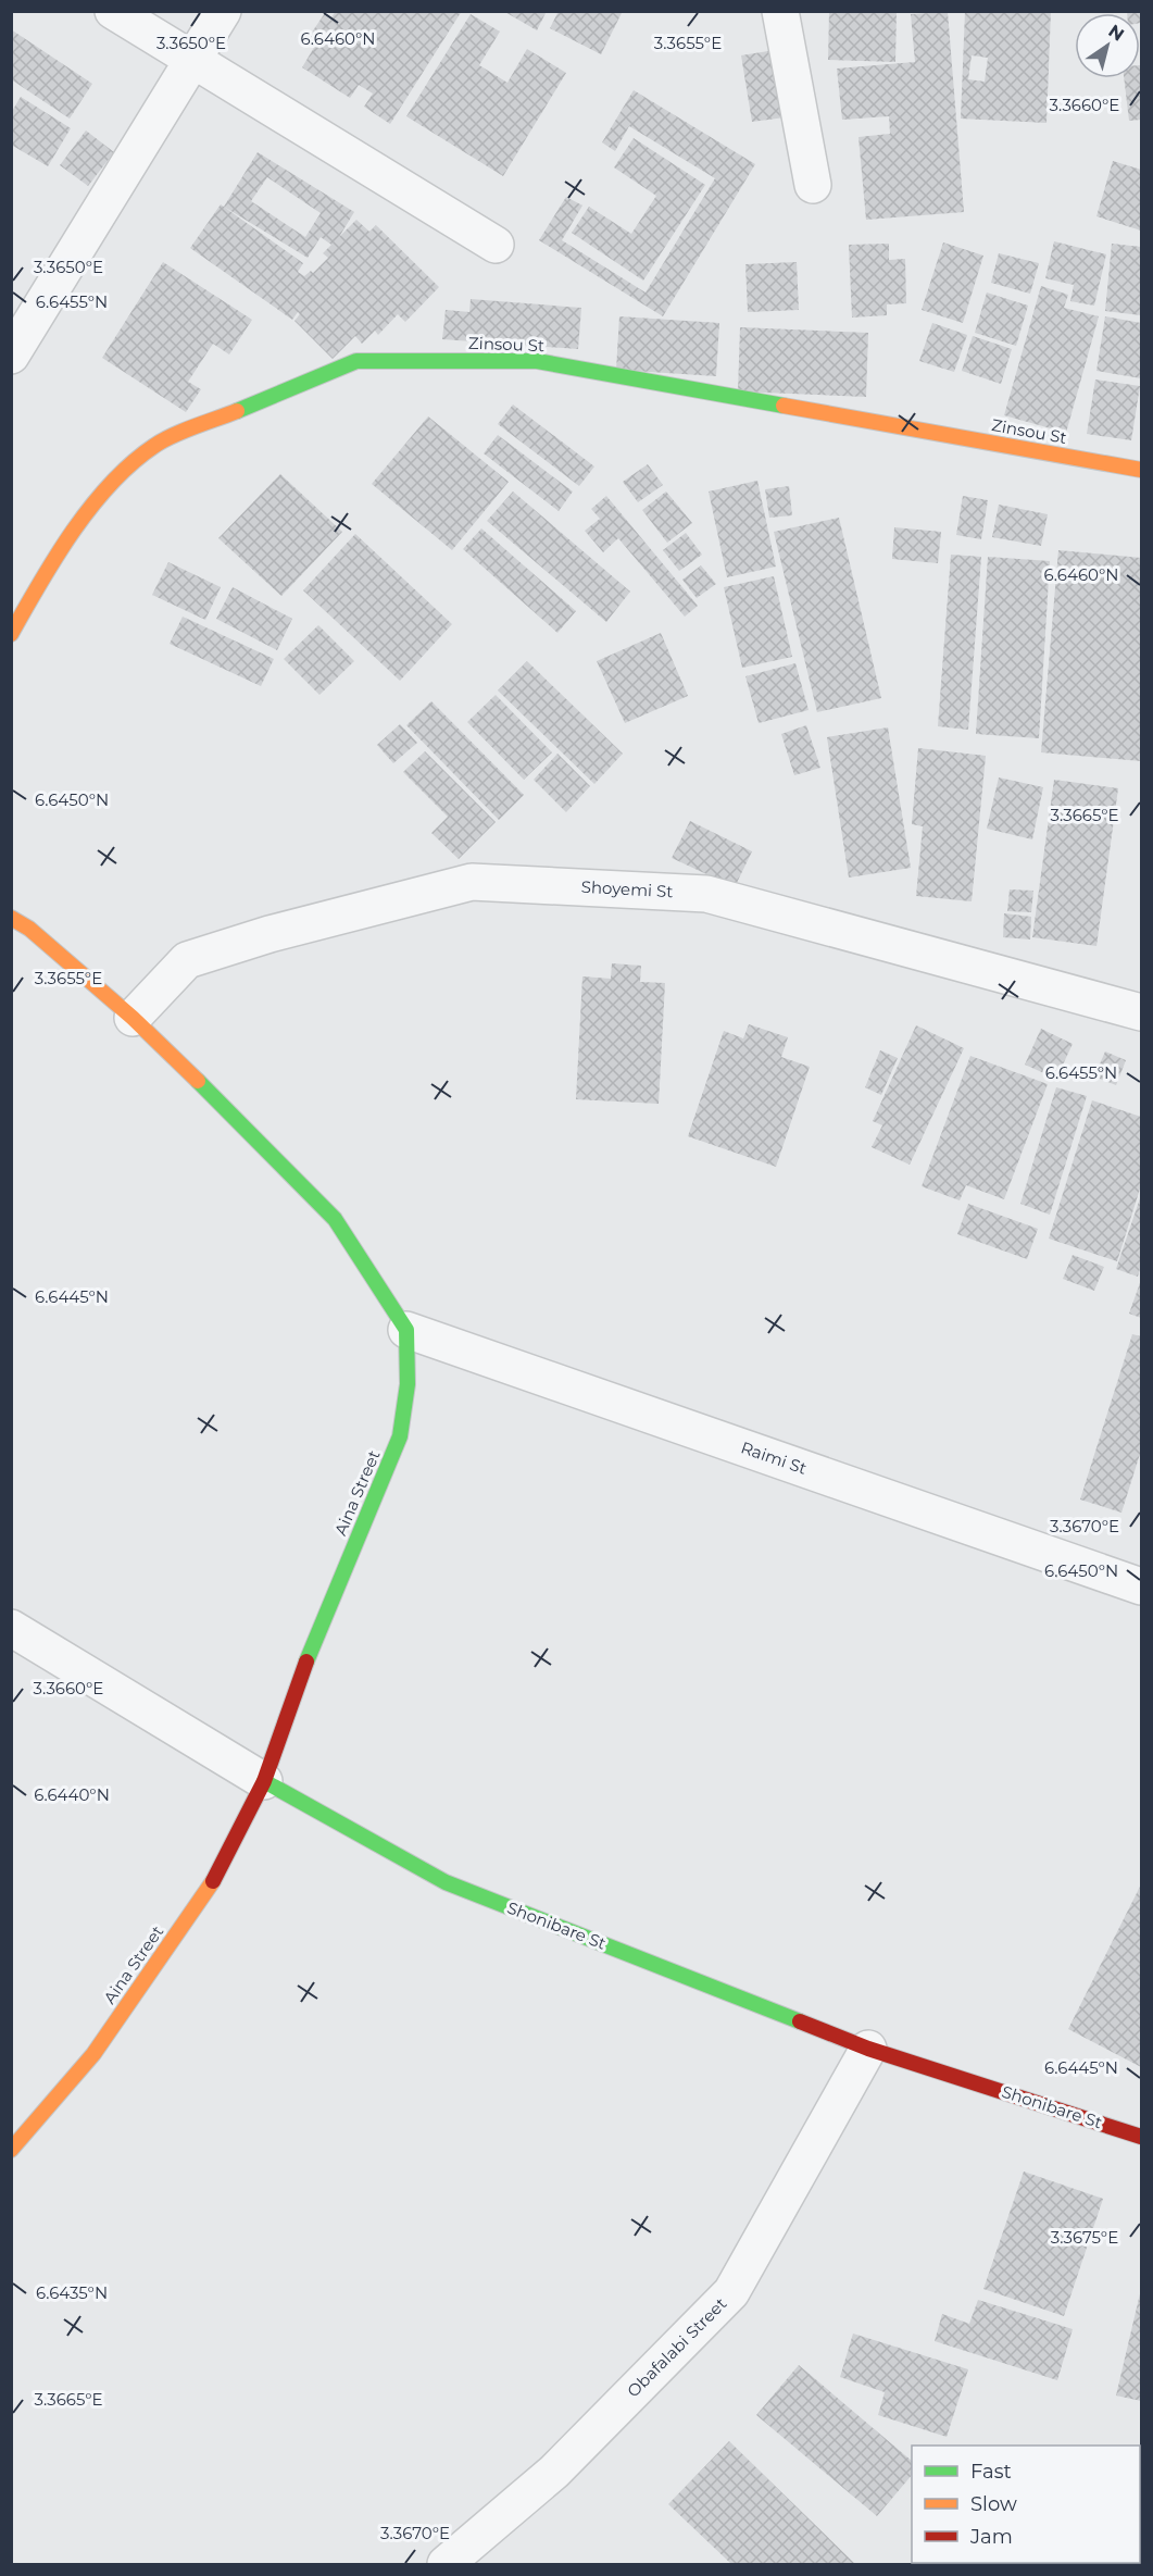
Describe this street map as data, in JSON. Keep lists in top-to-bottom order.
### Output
{
  "streets": {
    "street": [
      "Zinsou St",
      "Shoyemi St",
      "Raimi St",
      "Aina Street",
      "Shonibare St",
      "Obafalabi Street"
    ]
  },
  "crossings": [
    ["Raimi St", "Aina Street"],
    ["Aina Street", "Shonibare St"],
    ["Shonibare St", "Obafalabi Street"]
  ],
  "legend": ["Fast", "Slow", "Jam"],
  "north": "top right",
  "coordinates": [
    "6.6460°N",
    "3.3650°E",
    "3.3655°E",
    "3.3660°E",
    "6.6455°N",
    "6.6450°N",
    "3.3665°E",
    "6.6445°N",
    "3.3670°E",
    "6.6440°N",
    "3.3675°E",
    "6.6435°N"
  ]
}
